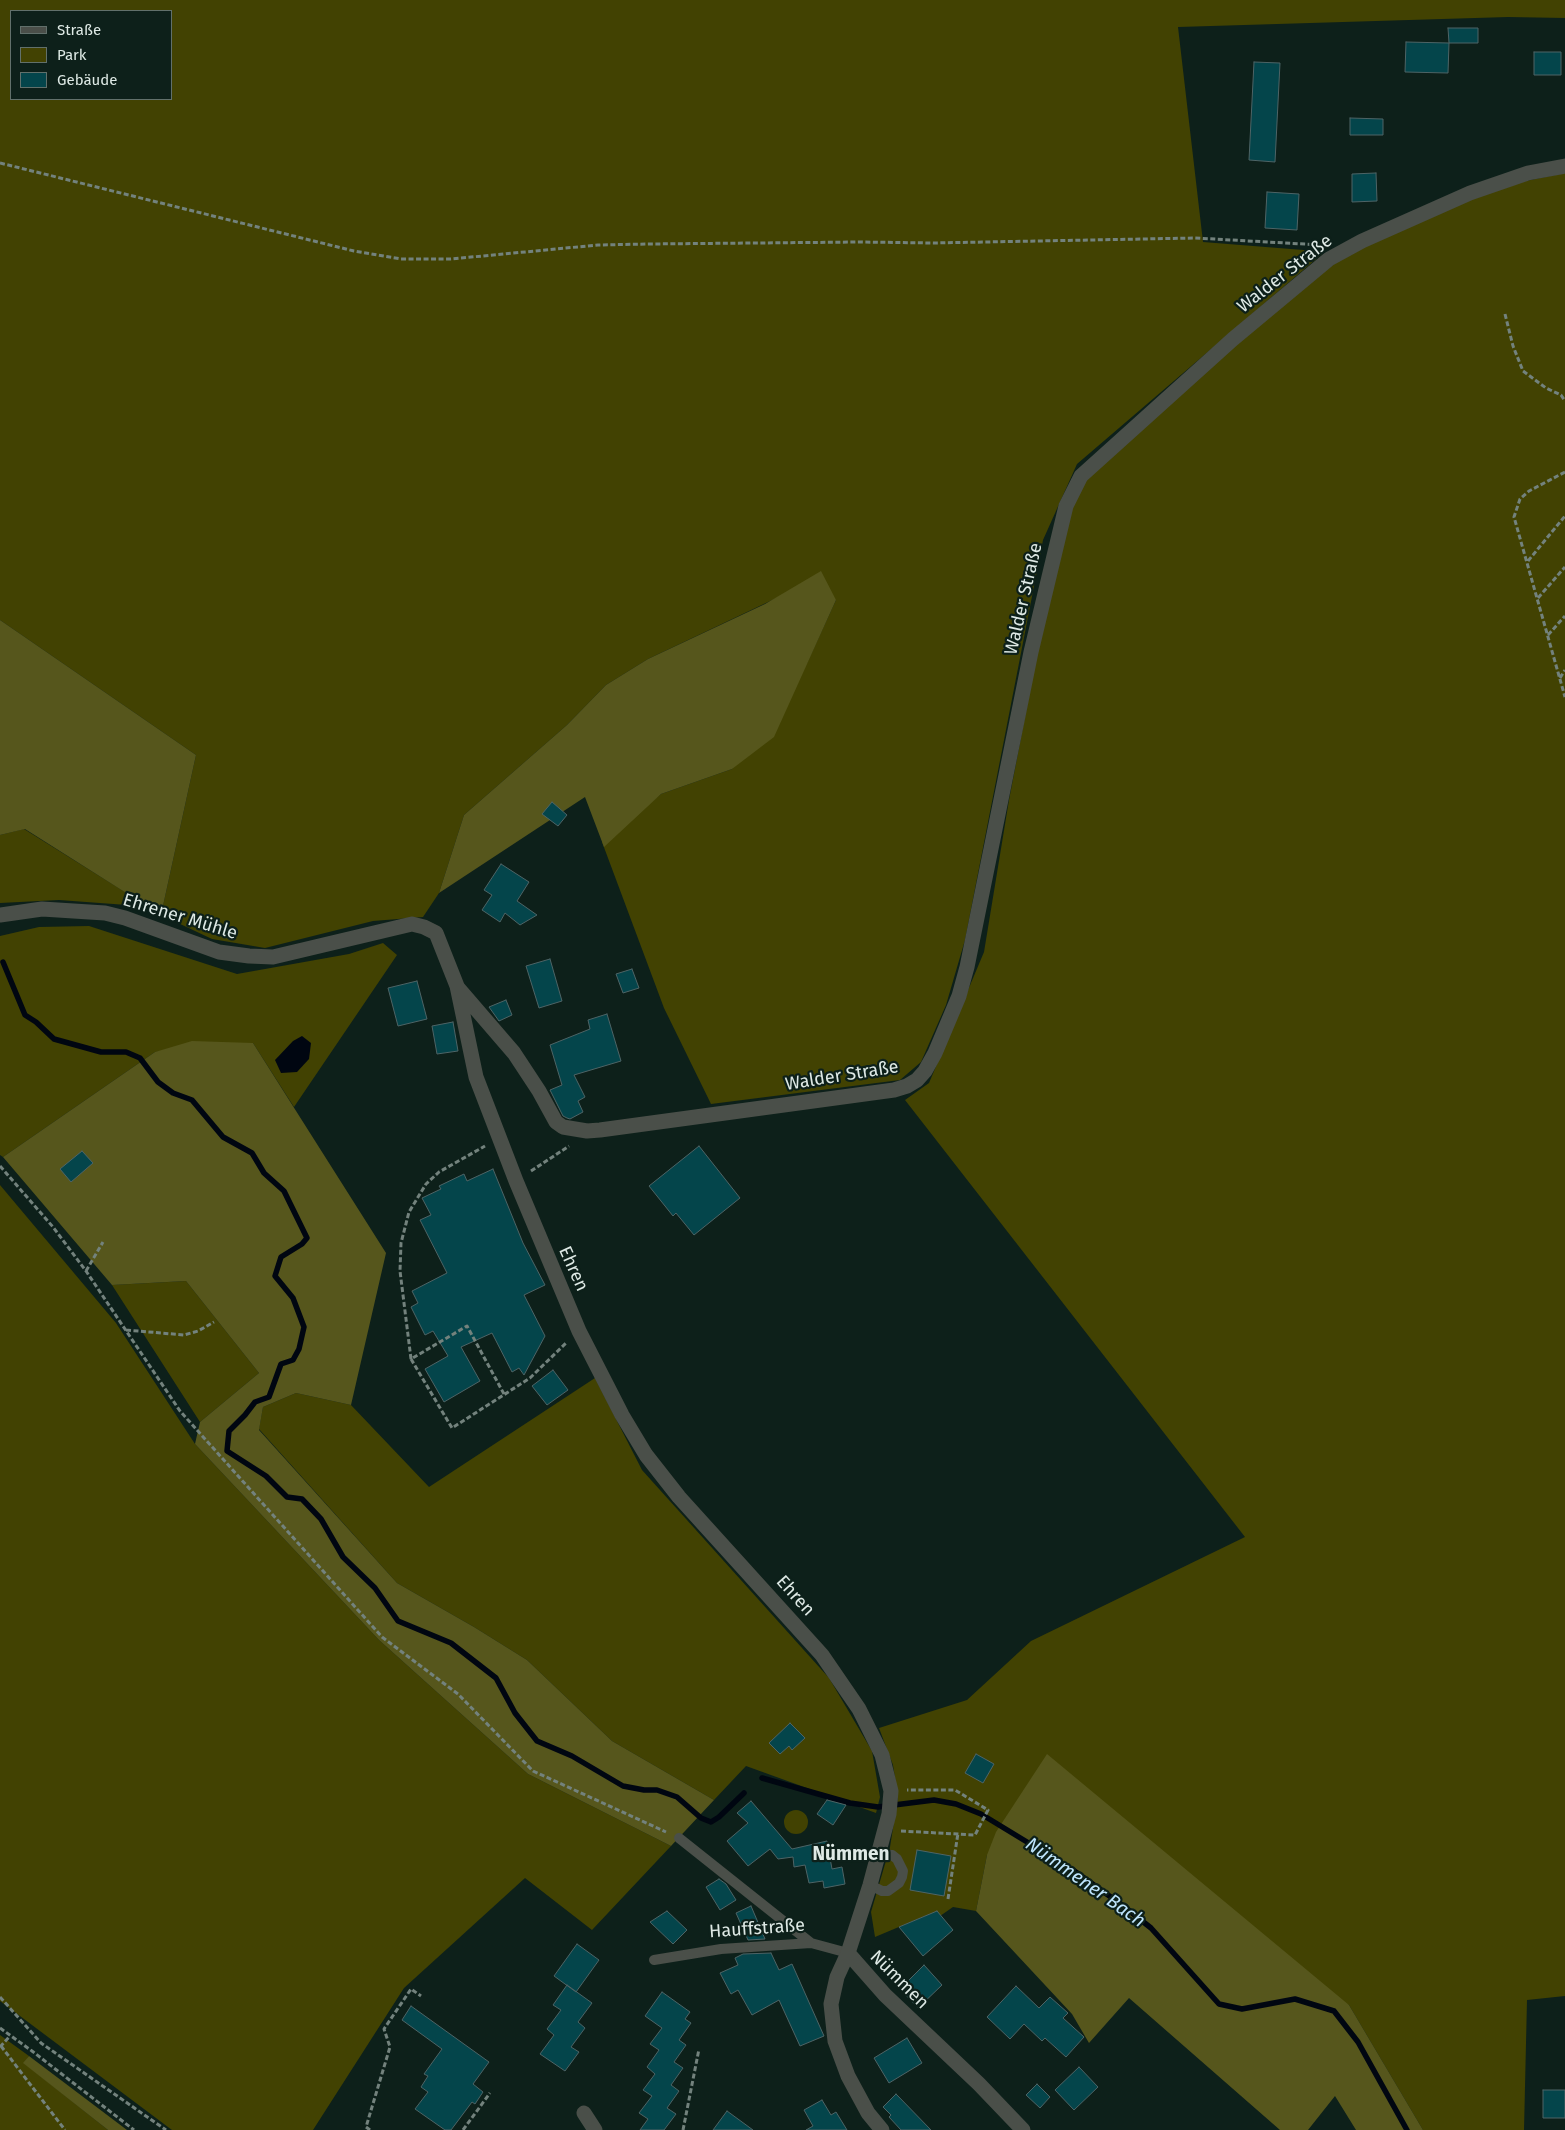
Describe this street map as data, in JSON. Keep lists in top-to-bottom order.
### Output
{
  "streets": {
    "street": [
      "Walder Straße",
      "Ehrener Mühle",
      "Ehren",
      "Nümmen"
    ],
    "lane": ["Hauffstraße"]
  },
  "crossings": [
    ["Ehrener Mühle", "Ehren"],
    ["Ehren", "Nümmen"],
    ["Hauffstraße", "Nümmen"]
  ],
  "districts": ["Nümmen"],
  "water": ["Nümmener Bach"],
  "legend": ["Straße", "Park", "Gebäude"]
}
